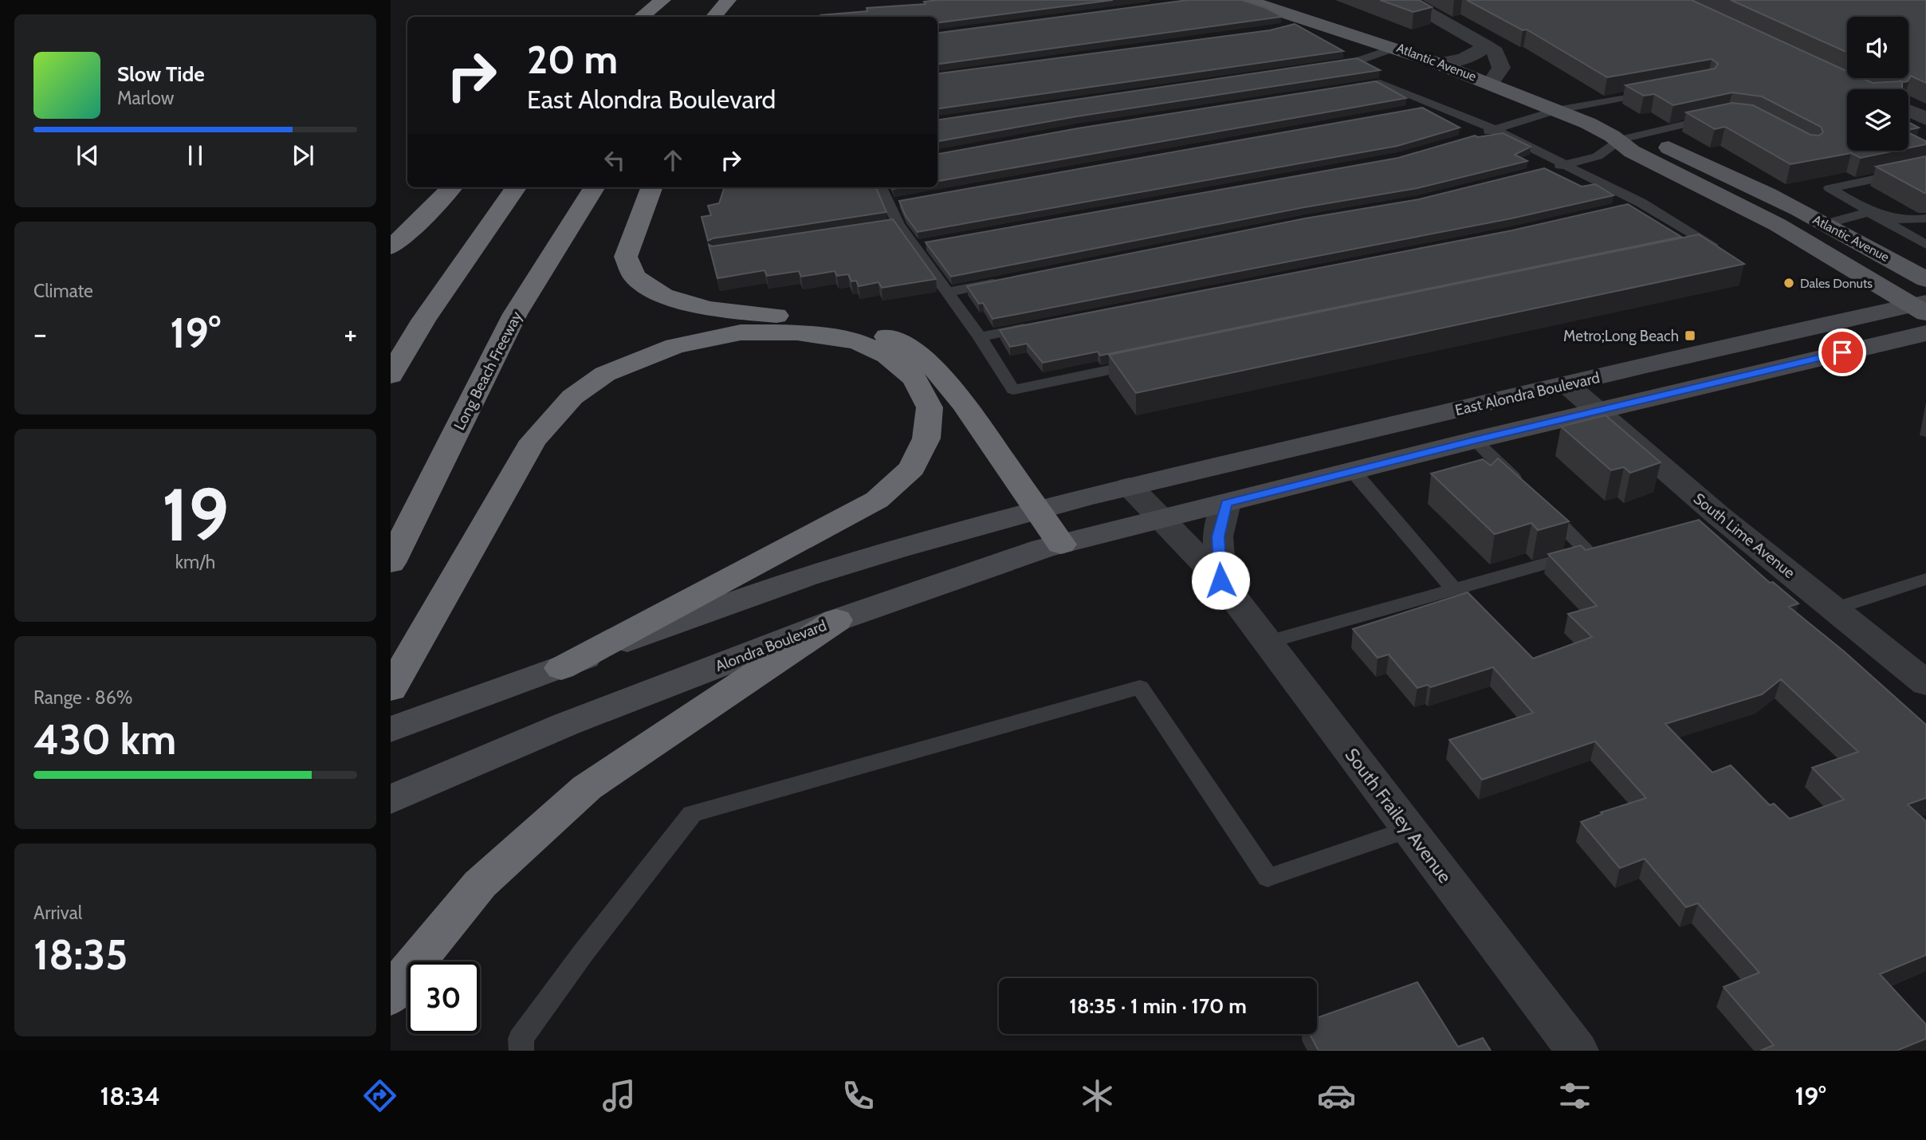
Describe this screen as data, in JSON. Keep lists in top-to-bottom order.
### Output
{
  "streets": {
    "highway": ["Long Beach Freeway"],
    "main road": ["Atlantic Avenue", "East Alondra Boulevard", "Alondra Boulevard"],
    "street": ["South Lime Avenue", "South Frailey Avenue"]
  },
  "crossings": [
    ["Atlantic Avenue", "East Alondra Boulevard"],
    ["East Alondra Boulevard", "South Lime Avenue"],
    ["East Alondra Boulevard", "South Frailey Avenue"],
    ["Alondra Boulevard", "South Frailey Avenue"]
  ],
  "places": {
    "other": ["Dales Donuts"],
    "transit": ["Metro;Long Beach"]
  },
  "page": {
    "turn": ["20 m", "East Alondra Boulevard"],
    "song": ["Slow Tide", "Marlow"],
    "tile": [
      "Climate",
      ["19", "km/h"],
      ["Range · 86%", "430 km"],
      ["Arrival", "18:35"]
    ],
    "heat": ["−", "19°", "+"],
    "limit": "30",
    "trip": "18:35 · 1 min · 170 m",
    "tabs": ["18:34", "19°"]
  }
}
